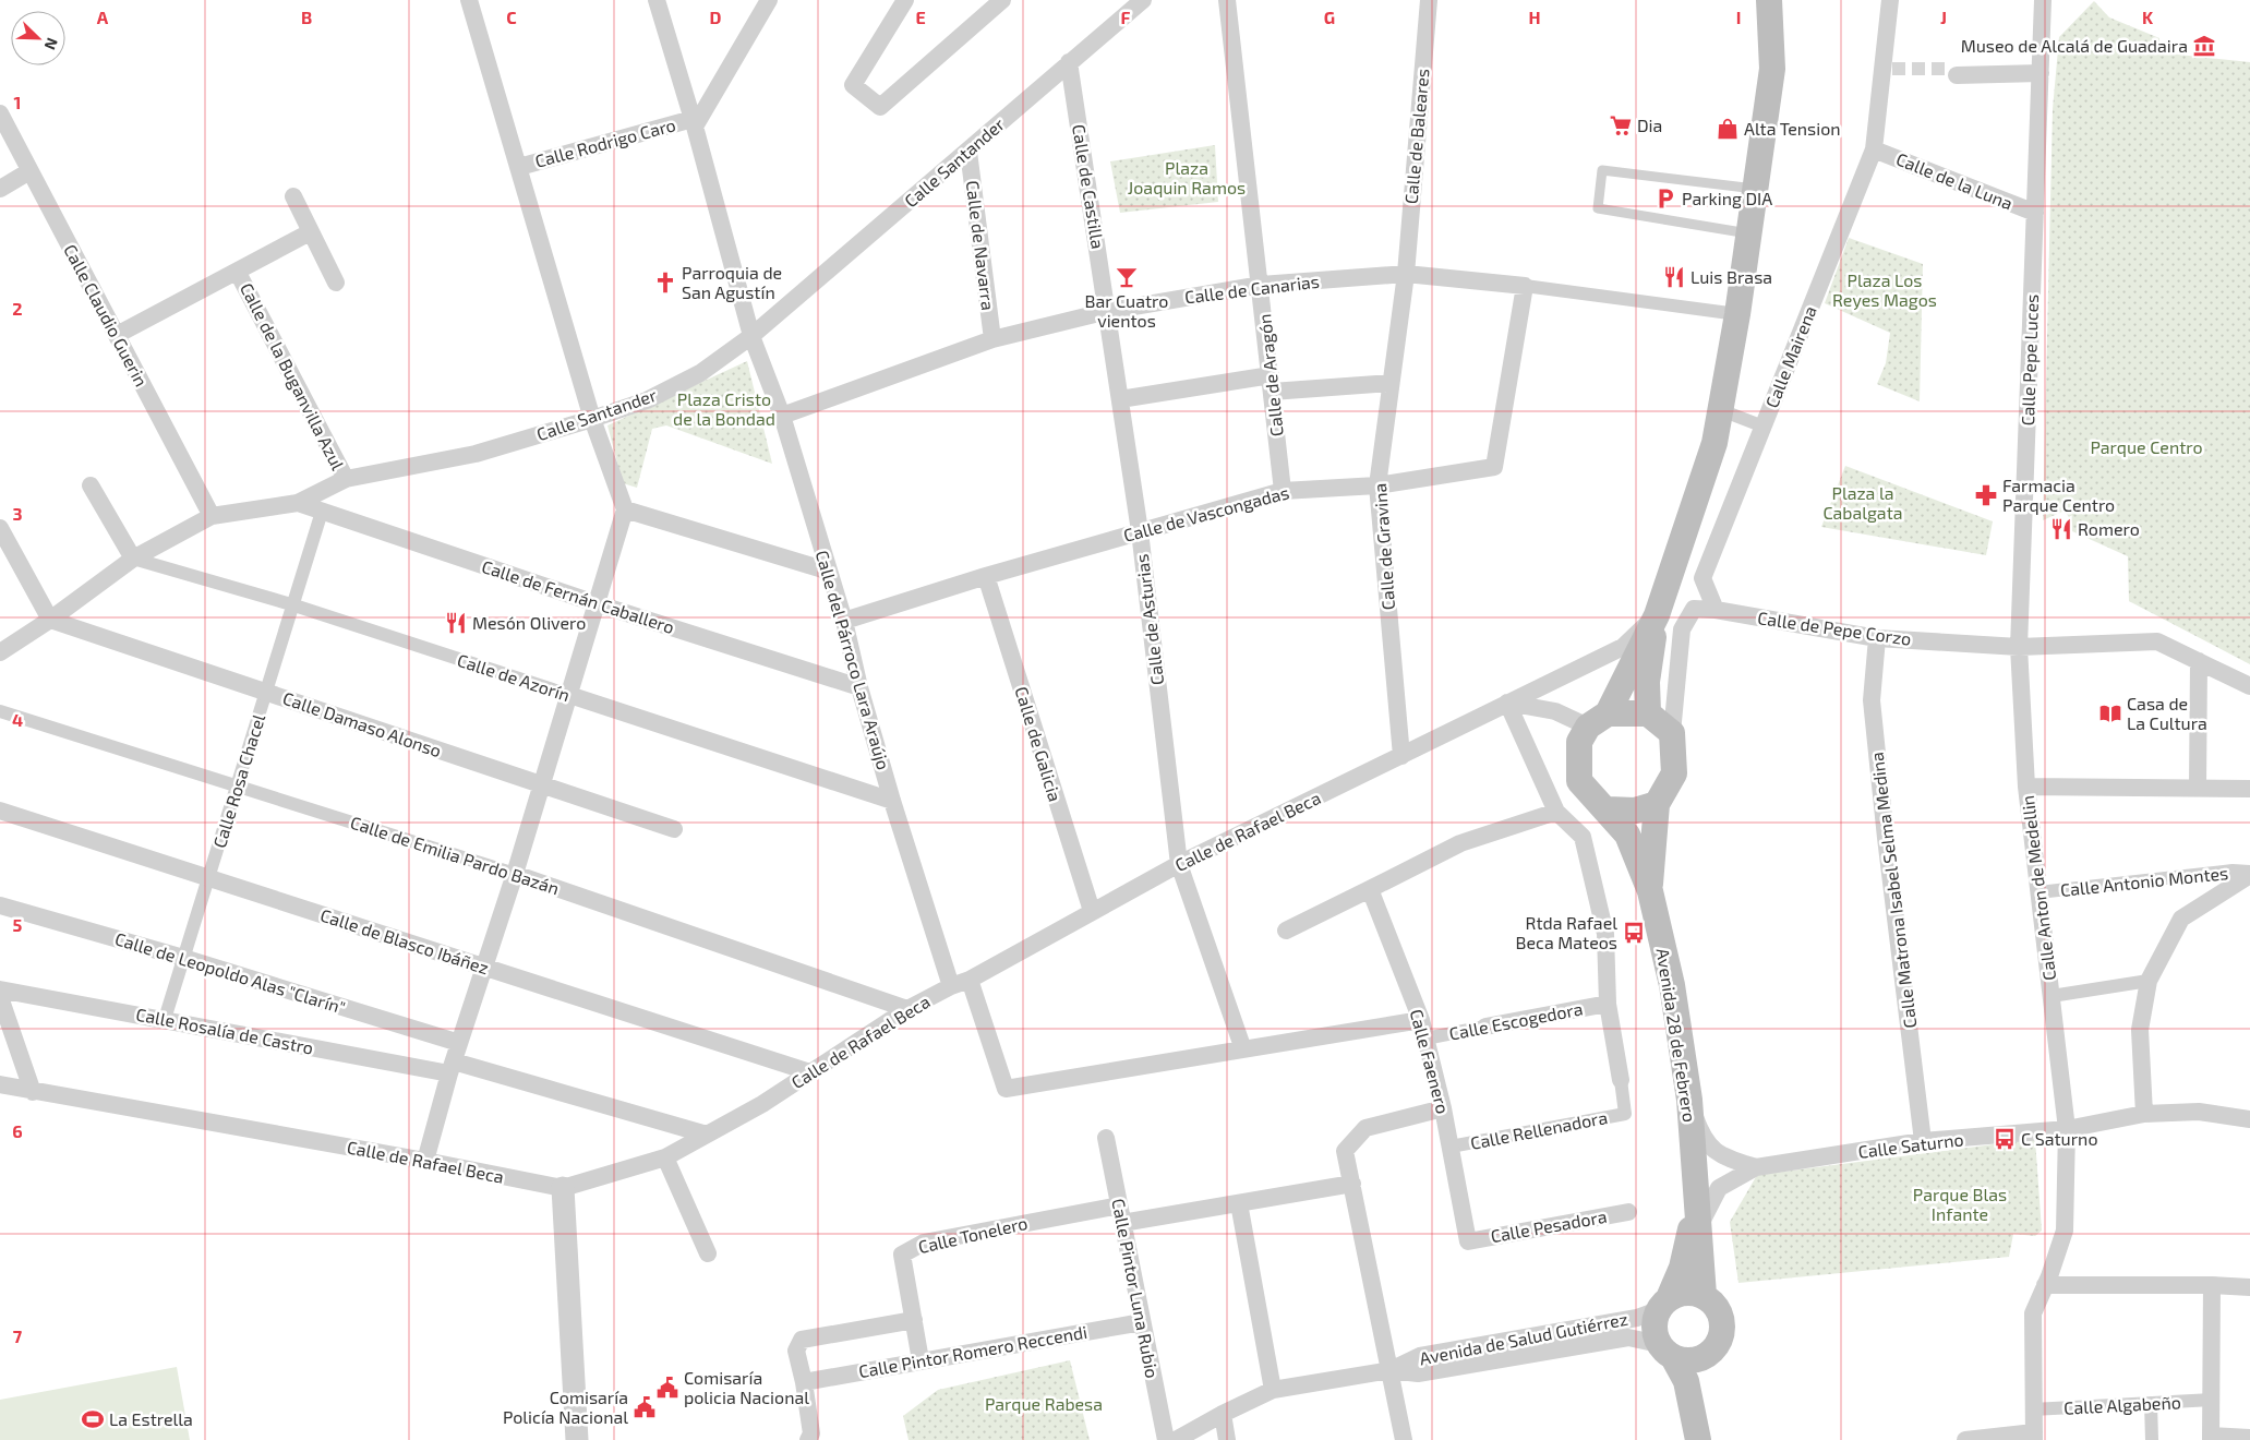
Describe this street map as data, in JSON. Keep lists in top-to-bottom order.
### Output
{
  "streets": {
    "main road": ["Avenida 28 de Febrero"],
    "street": [
      "Calle de Baleares",
      "Calle Rodrigo Caro",
      "Calle Santander",
      "Calle de la Luna",
      "Calle de Castilla",
      "Calle de Navarra",
      "Calle de Canarias",
      "Calle Claudio Guerin",
      "Calle Mairena",
      "Calle Pepe Luces",
      "Calle de Aragón",
      "Calle de la Buganvilla Azul",
      "Calle de Vascongadas",
      "Calle de Gravina",
      "Calle de Fernán Caballero",
      "Calle de Asturias",
      "Calle de Pepe Corzo",
      "Calle del Párroco Lara Araújo",
      "Calle de Azorín",
      "Calle Damaso Alonso",
      "Calle de Galicia",
      "Calle Rosa Chacel",
      "Calle de Rafael Beca",
      "Calle de Emilia Pardo Bazán",
      "Calle Antonio Montes",
      "Calle Anton de Medellin",
      "Calle Matrona Isabel Selma Medina",
      "Calle de Blasco Ibáñez",
      "Calle de Leopoldo Alas \"Clarín\"",
      "Calle Escogedora",
      "Calle Rosalía de Castro",
      "Calle Faenero",
      "Calle Rellenadora",
      "Calle Saturno",
      "Calle Pesadora",
      "Calle Tonelero",
      "Calle Pintor Luna Rubio",
      "Avenida de Salud Gutiérrez",
      "Calle Pintor Romero Reccendi",
      "Calle Algabeño"
    ]
  },
  "crossings": [
    ["Calle de Baleares", "Calle de Canarias"],
    ["Calle de Baleares", "Calle de Gravina"],
    ["Calle Rodrigo Caro", "Calle del Párroco Lara Araújo"],
    ["Calle Santander", "Calle de Castilla"],
    ["Calle Santander", "Calle de Navarra"],
    ["Calle Santander", "Calle Claudio Guerin"],
    ["Calle Santander", "Calle de la Buganvilla Azul"],
    ["Calle Santander", "Calle de Fernán Caballero"],
    ["Calle Santander", "Calle del Párroco Lara Araújo"],
    ["Calle Santander", "Calle de Azorín"],
    ["Calle Santander", "Calle Damaso Alonso"],
    ["Calle de la Luna", "Calle Mairena"],
    ["Calle de la Luna", "Calle Pepe Luces"],
    ["Calle de Castilla", "Calle de Canarias"],
    ["Calle de Castilla", "Calle de Asturias"],
    ["Calle de Navarra", "Calle de Canarias"],
    ["Calle de Canarias", "Calle de Aragón"],
    ["Calle de Canarias", "Calle de Vascongadas"],
    ["Calle de Canarias", "Calle de Gravina"],
    ["Calle de Canarias", "Calle de Asturias"],
    ["Calle de Canarias", "Calle del Párroco Lara Araújo"],
    ["Calle Mairena", "Calle de Pepe Corzo"],
    ["Calle Pepe Luces", "Calle de Pepe Corzo"],
    ["Calle Pepe Luces", "Calle Anton de Medellin"],
    ["Calle de Aragón", "Calle de Vascongadas"],
    ["Calle de Vascongadas", "Calle de Gravina"],
    ["Calle de Vascongadas", "Calle de Asturias"],
    ["Calle de Vascongadas", "Calle del Párroco Lara Araújo"],
    ["Calle de Vascongadas", "Calle de Galicia"],
    ["Calle de Gravina", "Calle de Rafael Beca"],
    ["Calle de Fernán Caballero", "Calle del Párroco Lara Araújo"],
    ["Calle de Fernán Caballero", "Calle Rosa Chacel"],
    ["Calle de Asturias", "Calle de Rafael Beca"],
    ["Calle de Pepe Corzo", "Calle Anton de Medellin"],
    ["Calle de Pepe Corzo", "Calle Matrona Isabel Selma Medina"],
    ["Calle del Párroco Lara Araújo", "Calle de Azorín"],
    ["Calle del Párroco Lara Araújo", "Calle de Rafael Beca"],
    ["Calle de Azorín", "Calle Rosa Chacel"],
    ["Calle Damaso Alonso", "Calle Rosa Chacel"],
    ["Calle de Galicia", "Calle de Rafael Beca"],
    ["Calle Rosa Chacel", "Calle de Emilia Pardo Bazán"],
    ["Calle Rosa Chacel", "Calle de Blasco Ibáñez"],
    ["Calle Rosa Chacel", "Calle de Leopoldo Alas \"Clarín\""],
    ["Calle Rosa Chacel", "Calle Rosalía de Castro"],
    ["Calle de Rafael Beca", "Calle de Emilia Pardo Bazán"],
    ["Calle de Rafael Beca", "Calle de Blasco Ibáñez"],
    ["Calle Antonio Montes", "Calle Anton de Medellin"],
    ["Calle Anton de Medellin", "Calle Saturno"],
    ["Calle Anton de Medellin", "Calle Algabeño"],
    ["Calle Matrona Isabel Selma Medina", "Calle Saturno"],
    ["Calle Escogedora", "Calle Faenero"],
    ["Avenida 28 de Febrero", "Avenida de Salud Gutiérrez"],
    ["Calle Faenero", "Calle Rellenadora"],
    ["Calle Faenero", "Calle Pesadora"],
    ["Calle Tonelero", "Calle Pintor Luna Rubio"],
    ["Calle Tonelero", "Calle Pintor Romero Reccendi"],
    ["Calle Pintor Luna Rubio", "Calle Pintor Romero Reccendi"]
  ],
  "parks": [
    "Plaza Joaquin Ramos",
    "Plaza Los Reyes Magos",
    "Plaza Cristo de la Bondad",
    "Parque Centro",
    "Plaza la Cabalgata",
    "Parque Blas Infante",
    "Parque Rabesa"
  ],
  "places": {
    "museum": ["Museo de Alcalá de Guadaira"],
    "supermarket": ["Dia"],
    "shop": ["Alta Tension"],
    "parking": ["Parking DIA"],
    "bar": ["Bar Cuatro vientos"],
    "restaurant": ["Luis Brasa", "Romero", "Mesón Olivero"],
    "church": ["Parroquia de San Agustín"],
    "pharmacy": ["Farmacia Parque Centro"],
    "library": ["Casa de La Cultura"],
    "bus stop": ["Rtda Rafael Beca Mateos", "C Saturno"],
    "public building": ["Comisaría policia Nacional", "Comisaría Policía Nacional"],
    "sports": ["La Estrella"]
  },
  "north": "bottom right",
  "grid": {
    "columns": [
      "A",
      "B",
      "C",
      "D",
      "E",
      "F",
      "G",
      "H",
      "I",
      "J",
      "K"
    ],
    "rows": [
      "1",
      "2",
      "3",
      "4",
      "5",
      "6",
      "7"
    ]
  }
}
